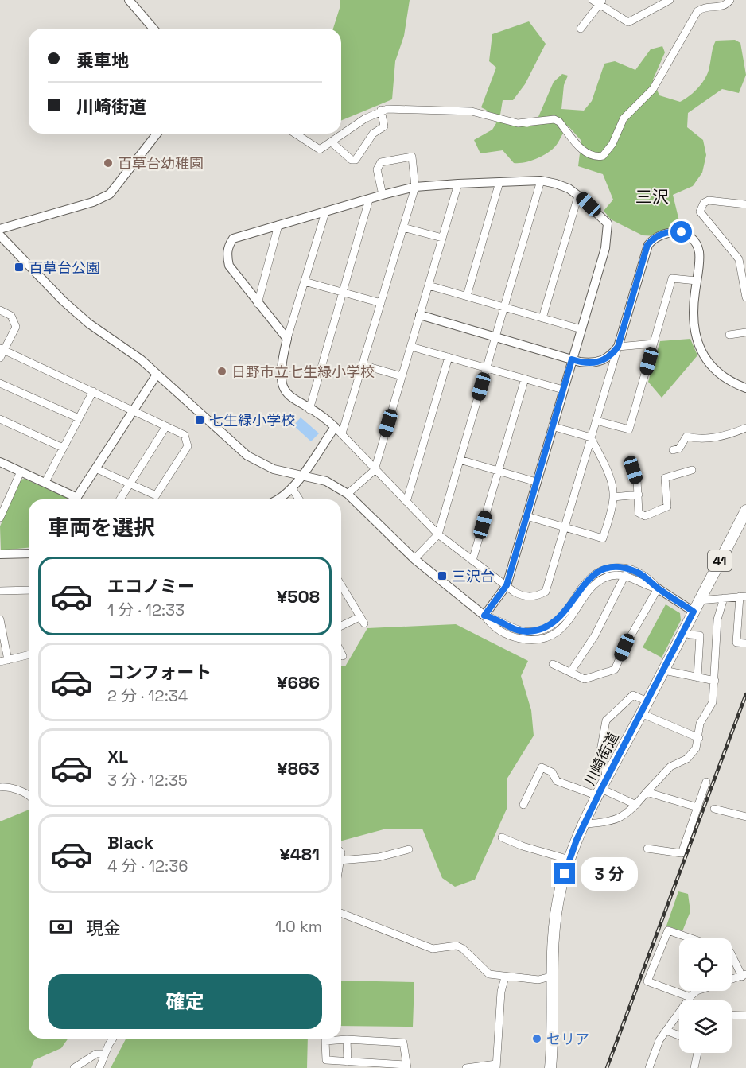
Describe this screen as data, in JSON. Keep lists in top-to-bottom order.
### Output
{
  "streets": {
    "main road": ["41", "川崎街道"]
  },
  "districts": ["三沢"],
  "places": {
    "other": ["百草台幼稚園", "日野市立七生緑小学校", "セリア"],
    "transit": ["百草台公園", "七生緑小学校", "三沢台"]
  },
  "page": {
    "banner": ["乗車地", "川崎街道"],
    "heading": "車両を選択",
    "list": [
      {
        "name": "エコノミー",
        "note": "1 分 · 12:33",
        "value": "¥508"
      },
      {
        "name": "コンフォート",
        "note": "2 分 · 12:34",
        "value": "¥686"
      },
      {
        "name": "XL",
        "note": "3 分 · 12:35",
        "value": "¥863"
      },
      {
        "name": "Black",
        "note": "4 分 · 12:36",
        "value": "¥481"
      }
    ],
    "bubble": "3 分",
    "pay": ["現金", "1.0 km"],
    "buttons": "確定"
  }
}
